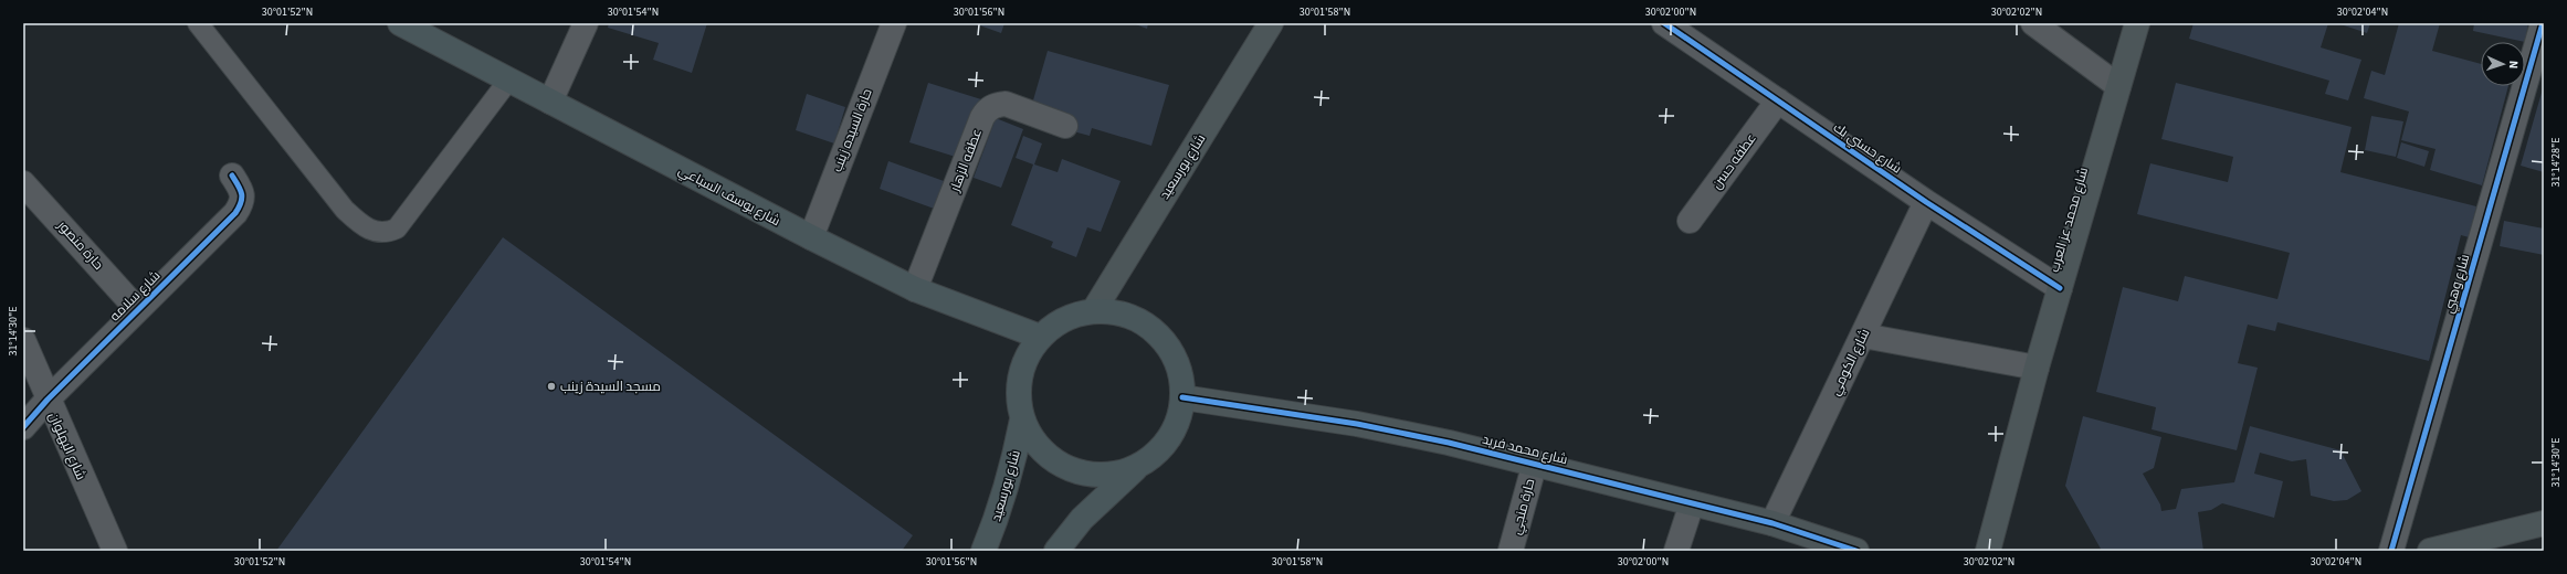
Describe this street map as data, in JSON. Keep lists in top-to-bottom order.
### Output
{
  "streets": {
    "main road": ["شارع بورسعيد", "شارع يوسف السباعي"],
    "street": [
      "حارة السيده زينب",
      "شارع حسني بك",
      "عطفه الزهار",
      "عطفه حسن",
      "شارع محمد عز العرب",
      "حارة منصور",
      "شارع وهبي",
      "شارع سلامه",
      "شارع الكومي",
      "شارع البهلوان",
      "شارع محمد فريد",
      "حارة منجي"
    ]
  },
  "crossings": [
    ["حارة السيده زينب", "شارع يوسف السباعي"],
    ["شارع حسني بك", "عطفه حسن"],
    ["شارع حسني بك", "شارع محمد عز العرب"],
    ["شارع حسني بك", "شارع الكومي"],
    ["عطفه الزهار", "شارع يوسف السباعي"],
    ["حارة منصور", "شارع سلامه"],
    ["شارع سلامه", "شارع البهلوان"],
    ["شارع الكومي", "شارع محمد فريد"],
    ["شارع محمد فريد", "حارة منجي"]
  ],
  "places": ["مسجد السيدة زينب"],
  "north": "right",
  "coordinates": [
    "30°01'52\"N",
    "30°01'54\"N",
    "30°01'56\"N",
    "30°01'58\"N",
    "30°02'00\"N",
    "30°02'02\"N",
    "30°02'04\"N",
    "31°14'28\"E",
    "31°14'30\"E"
  ]
}
